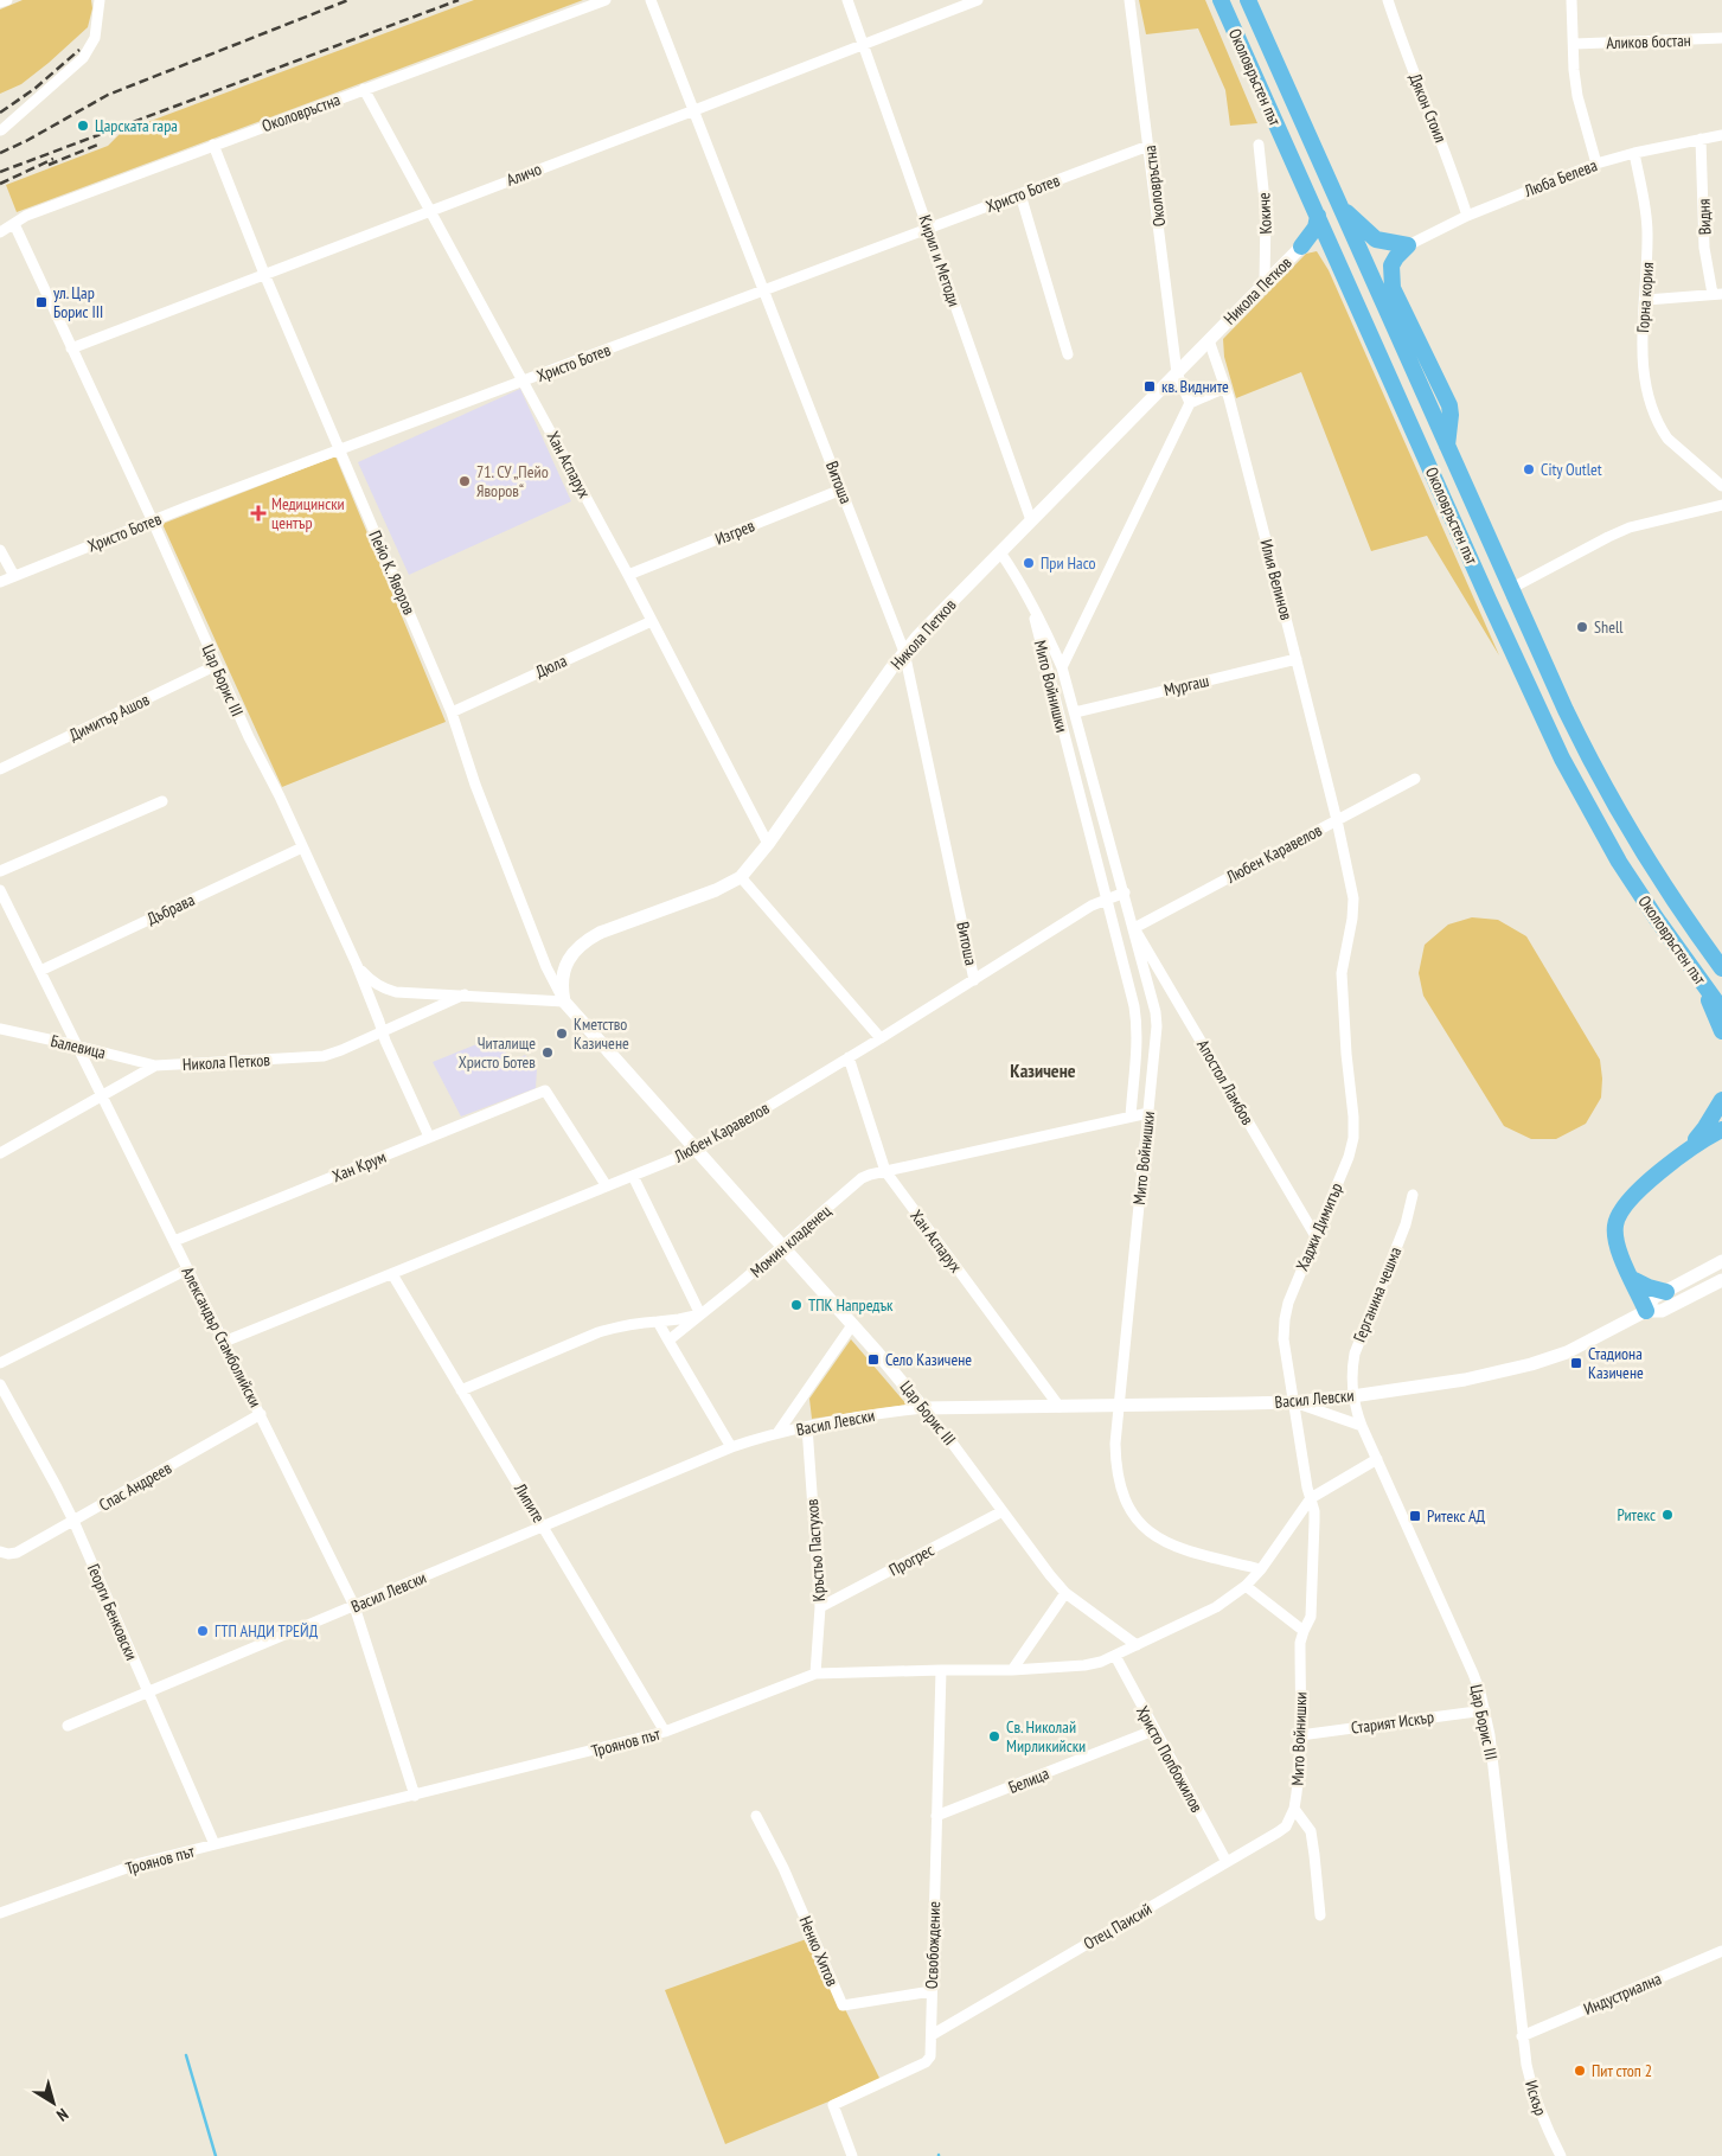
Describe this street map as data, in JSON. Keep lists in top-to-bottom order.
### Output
{
  "streets": {
    "highway": ["Околовръстен път"],
    "street": [
      "Аликов бостан",
      "Дякон Стоил",
      "Околовръстна",
      "Аличо",
      "Люба Белева",
      "Христо Ботев",
      "Кокиче",
      "Видня",
      "Кирил и Методи",
      "Никола Петков",
      "Горна кория",
      "Хан Аспарух",
      "Витоша",
      "Изгрев",
      "Пейо К. Яворов",
      "Илия Велинов",
      "Дюла",
      "Цар Борис III",
      "Мургаш",
      "Мито Войнишки",
      "Димитър Ашов",
      "Любен Каравелов",
      "Дъбрава",
      "Балевица",
      "Апостол Ламбов",
      "Хан Крум",
      "Хаджи Димитър",
      "Момин кладенец",
      "Герганина чешма",
      "Александър Стамболийски",
      "Васил Левски",
      "Спас Андреев",
      "Липите",
      "Кръстьо Пастухов",
      "Прогрес",
      "Георги Бенковски",
      "Старият Искър",
      "Троянов път",
      "Христо Попбожилов",
      "Белица",
      "Отец Паисий",
      "Освобождение",
      "Ненко Хитов",
      "Индустриална",
      "Искър"
    ]
  },
  "crossings": [
    ["Дякон Стоил", "Люба Белева"],
    ["Околовръстна", "Христо Ботев"],
    ["Околовръстна", "Никола Петков"],
    ["Околовръстна", "Хан Аспарух"],
    ["Околовръстна", "Пейо К. Яворов"],
    ["Околовръстна", "Цар Борис III"],
    ["Аличо", "Кирил и Методи"],
    ["Аличо", "Хан Аспарух"],
    ["Аличо", "Витоша"],
    ["Аличо", "Пейо К. Яворов"],
    ["Аличо", "Цар Борис III"],
    ["Люба Белева", "Видня"],
    ["Люба Белева", "Горна кория"],
    ["Христо Ботев", "Кирил и Методи"],
    ["Христо Ботев", "Хан Аспарух"],
    ["Христо Ботев", "Витоша"],
    ["Христо Ботев", "Пейо К. Яворов"],
    ["Христо Ботев", "Цар Борис III"],
    ["Кокиче", "Никола Петков"],
    ["Кирил и Методи", "Никола Петков"],
    ["Никола Петков", "Хан Аспарух"],
    ["Никола Петков", "Витоша"],
    ["Никола Петков", "Пейо К. Яворов"],
    ["Никола Петков", "Илия Велинов"],
    ["Никола Петков", "Цар Борис III"],
    ["Никола Петков", "Мито Войнишки"],
    ["Никола Петков", "Балевица"],
    ["Никола Петков", "Александър Стамболийски"],
    ["Хан Аспарух", "Изгрев"],
    ["Хан Аспарух", "Дюла"],
    ["Хан Аспарух", "Любен Каравелов"],
    ["Хан Аспарух", "Момин кладенец"],
    ["Хан Аспарух", "Васил Левски"],
    ["Витоша", "Изгрев"],
    ["Витоша", "Любен Каравелов"],
    ["Пейо К. Яворов", "Дюла"],
    ["Пейо К. Яворов", "Цар Борис III"],
    ["Илия Велинов", "Мургаш"],
    ["Илия Велинов", "Любен Каравелов"],
    ["Илия Велинов", "Хаджи Димитър"],
    ["Цар Борис III", "Димитър Ашов"],
    ["Цар Борис III", "Любен Каравелов"],
    ["Цар Борис III", "Дъбрава"],
    ["Цар Борис III", "Хан Крум"],
    ["Цар Борис III", "Момин кладенец"],
    ["Цар Борис III", "Герганина чешма"],
    ["Цар Борис III", "Васил Левски"],
    ["Цар Борис III", "Прогрес"],
    ["Цар Борис III", "Старият Искър"],
    ["Цар Борис III", "Троянов път"],
    ["Цар Борис III", "Индустриална"],
    ["Цар Борис III", "Искър"],
    ["Мургаш", "Мито Войнишки"],
    ["Мито Войнишки", "Любен Каравелов"],
    ["Мито Войнишки", "Апостол Ламбов"],
    ["Мито Войнишки", "Хаджи Димитър"],
    ["Мито Войнишки", "Момин кладенец"],
    ["Мито Войнишки", "Васил Левски"],
    ["Мито Войнишки", "Старият Искър"],
    ["Мито Войнишки", "Отец Паисий"],
    ["Любен Каравелов", "Апостол Ламбов"],
    ["Любен Каравелов", "Хан Крум"],
    ["Любен Каравелов", "Хаджи Димитър"],
    ["Любен Каравелов", "Александър Стамболийски"],
    ["Любен Каравелов", "Липите"],
    ["Дъбрава", "Александър Стамболийски"],
    ["Балевица", "Александър Стамболийски"],
    ["Апостол Ламбов", "Хаджи Димитър"],
    ["Хан Крум", "Александър Стамболийски"],
    ["Хаджи Димитър", "Васил Левски"],
    ["Герганина чешма", "Васил Левски"],
    ["Александър Стамболийски", "Васил Левски"],
    ["Александър Стамболийски", "Спас Андреев"],
    ["Александър Стамболийски", "Троянов път"],
    ["Васил Левски", "Липите"],
    ["Васил Левски", "Кръстьо Пастухов"],
    ["Васил Левски", "Георги Бенковски"],
    ["Спас Андреев", "Георги Бенковски"],
    ["Липите", "Троянов път"],
    ["Кръстьо Пастухов", "Прогрес"],
    ["Кръстьо Пастухов", "Троянов път"],
    ["Георги Бенковски", "Троянов път"],
    ["Троянов път", "Христо Попбожилов"],
    ["Троянов път", "Освобождение"],
    ["Христо Попбожилов", "Белица"],
    ["Христо Попбожилов", "Отец Паисий"],
    ["Белица", "Освобождение"],
    ["Отец Паисий", "Освобождение"],
    ["Освобождение", "Ненко Хитов"],
    ["Индустриална", "Искър"]
  ],
  "districts": ["Казичене"],
  "places": {
    "other": [
      "Царската гара",
      "City Outlet",
      "71. СУ „Пейо Яворов“",
      "При Насо",
      "Shell",
      "Кметство Казичене",
      "Читалище Христо Ботев",
      "ТПК Напредък",
      "Ритекс",
      "ГТП АНДИ ТРЕЙД",
      "Св. Николай Мирликийски",
      "Пит стоп 2"
    ],
    "transit": [
      "ул. Цар Борис ІІІ",
      "кв. Видните",
      "Село Казичене",
      "Стадиона Казичене",
      "Ритекс АД"
    ],
    "health": ["Медицински център"]
  },
  "north": "bottom right"
}
